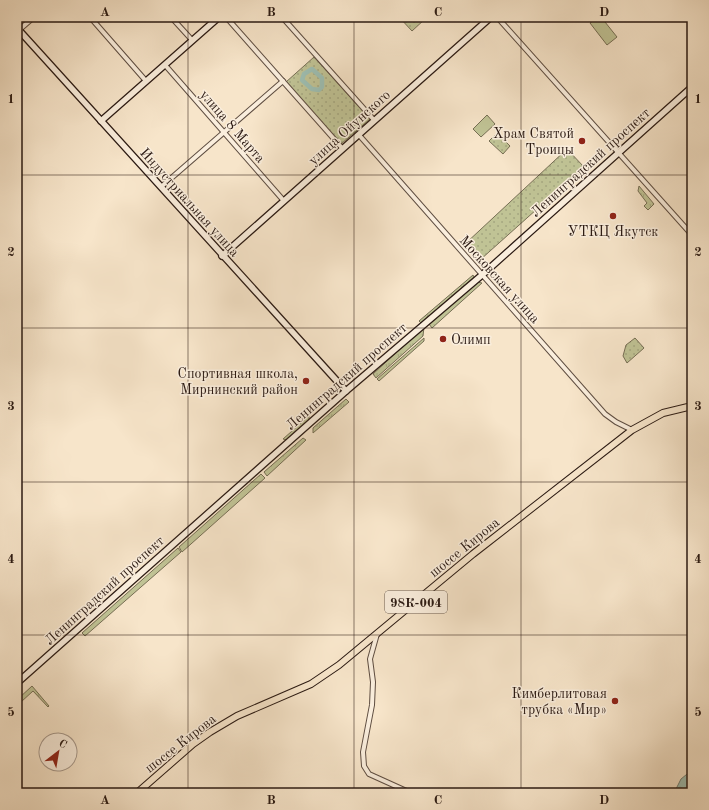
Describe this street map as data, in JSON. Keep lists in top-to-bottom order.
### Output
{
  "streets": {
    "main road": [
      "улица Ойунского",
      "Ленинградский проспект",
      "Индустриальная улица",
      "шоссе Кирова",
      "98К-004"
    ],
    "street": ["улица 8 Марта", "Московская улица"]
  },
  "crossings": [
    ["улица 8 Марта", "улица Ойунского"],
    ["улица Ойунского", "Индустриальная улица"],
    ["улица Ойунского", "Московская улица"],
    ["Ленинградский проспект", "Индустриальная улица"],
    ["Ленинградский проспект", "Московская улица"],
    ["Московская улица", "шоссе Кирова"]
  ],
  "places": [
    "Храм Святой Троицы",
    "УТКЦ Якутск",
    "Олимп",
    "Спортивная школа, Мирнинский район",
    "Кимберлитовая трубка «Мир»"
  ],
  "north": "top right",
  "grid": {
    "columns": [
      "A",
      "B",
      "C",
      "D"
    ],
    "rows": [
      "1",
      "2",
      "3",
      "4",
      "5"
    ]
  }
}
